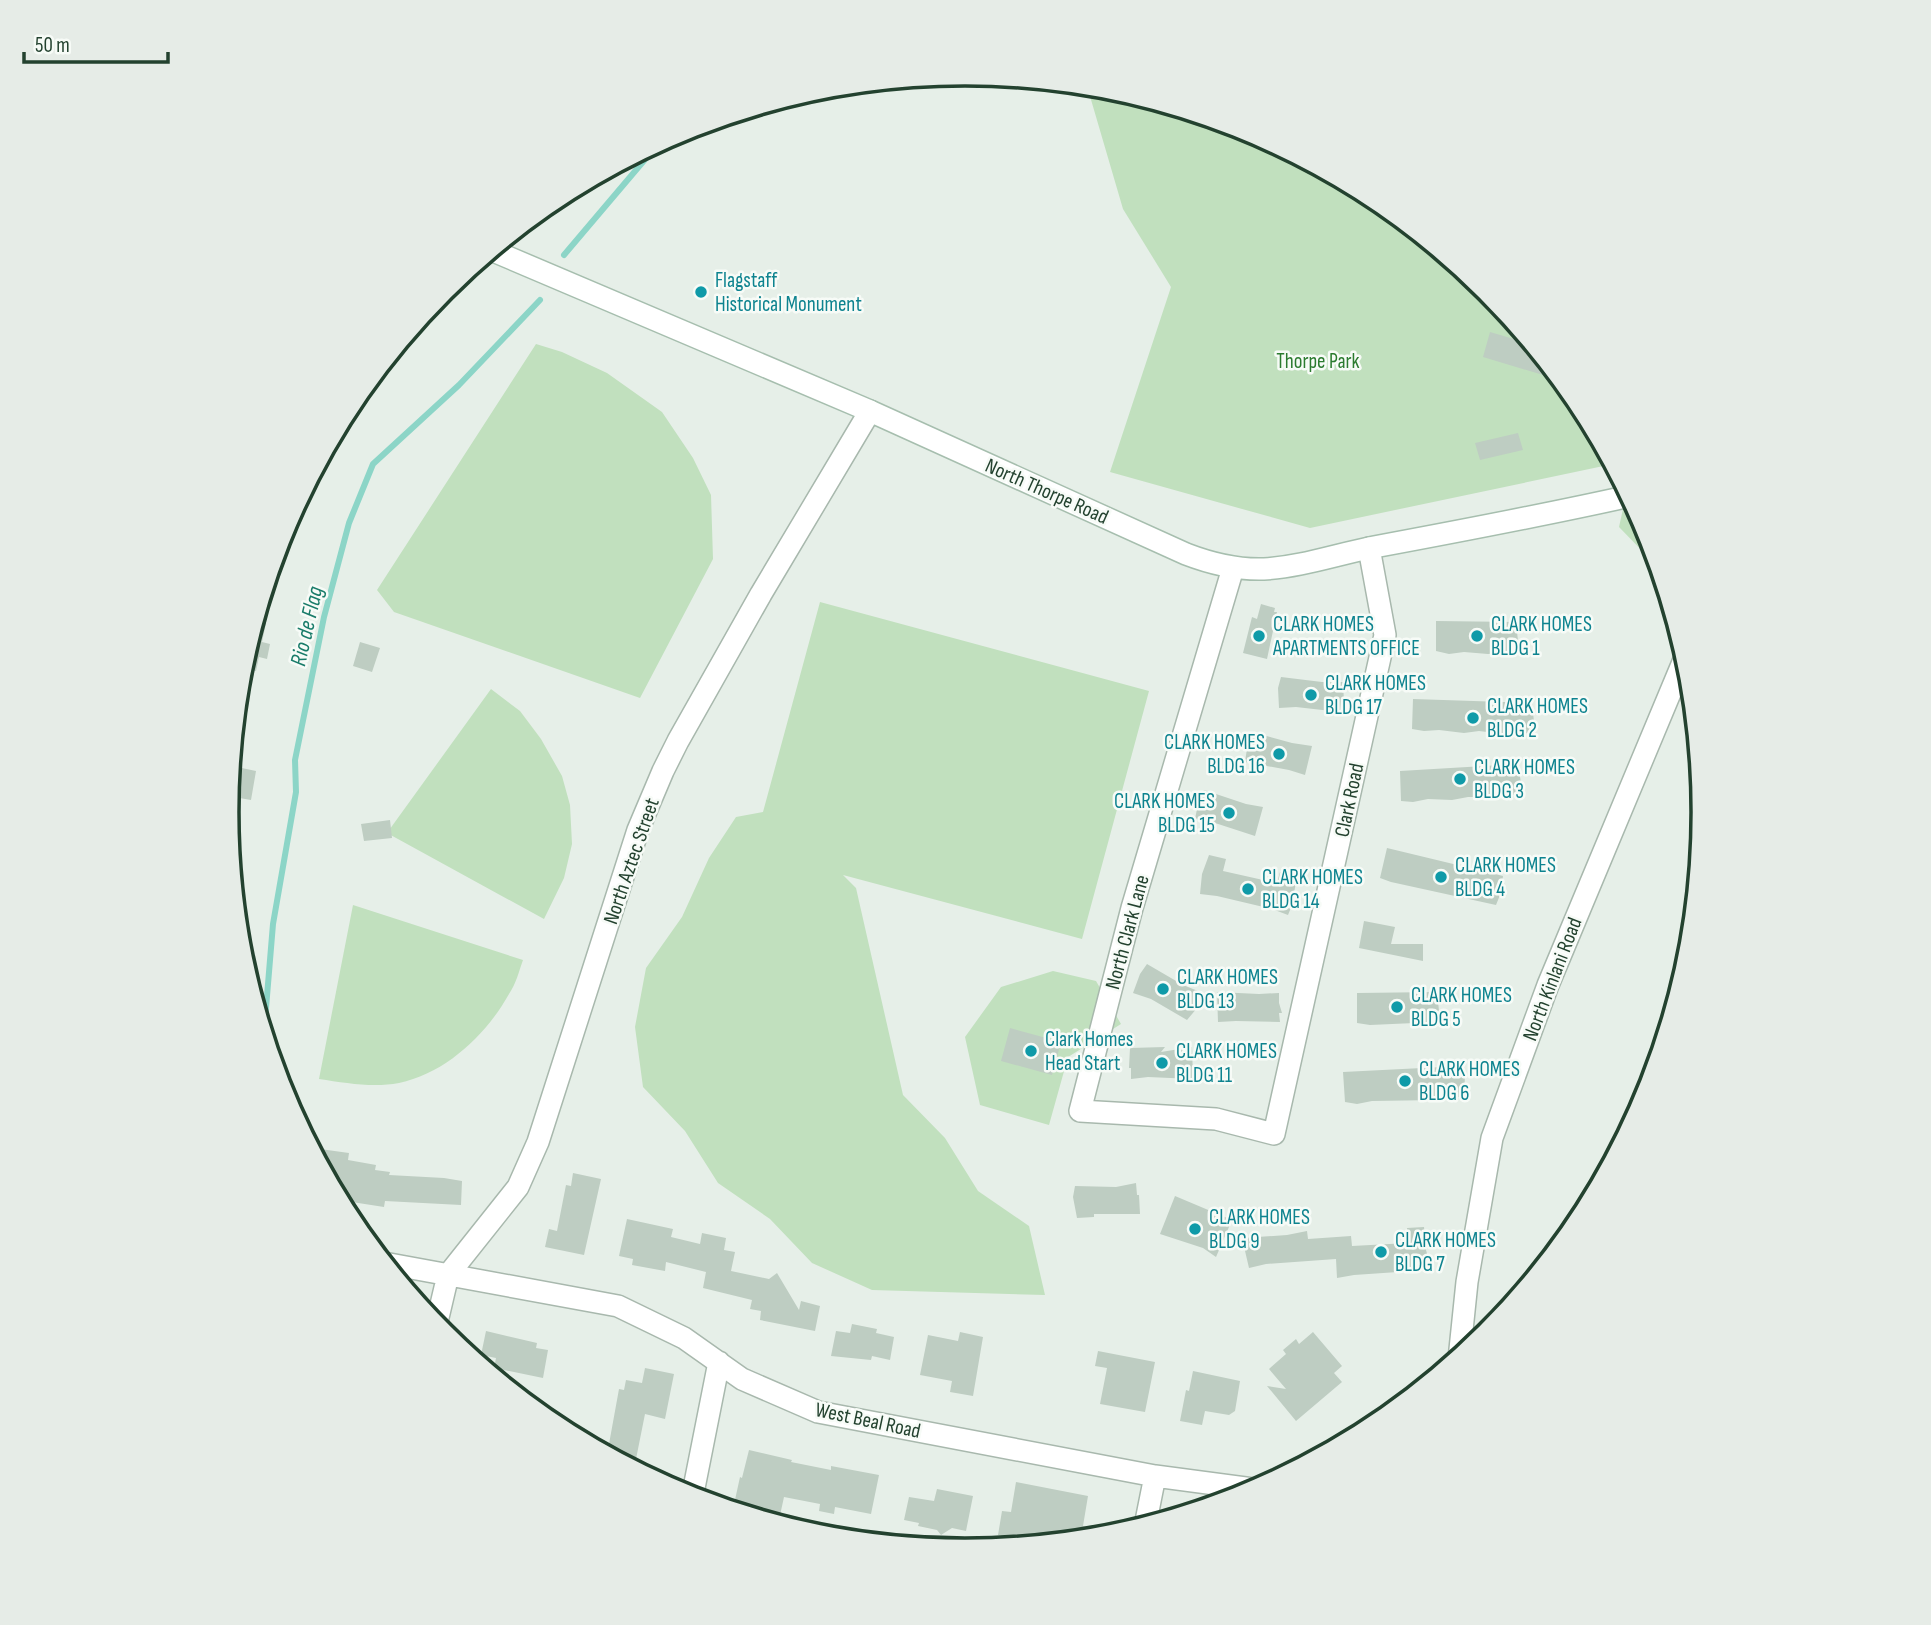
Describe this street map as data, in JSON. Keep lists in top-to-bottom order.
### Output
{
  "streets": {
    "street": [
      "North Thorpe Road",
      "Clark Road",
      "North Aztec Street",
      "North Clark Lane",
      "North Kinlani Road",
      "West Beal Road"
    ]
  },
  "crossings": [
    ["North Thorpe Road", "Clark Road"],
    ["North Thorpe Road", "North Aztec Street"],
    ["North Thorpe Road", "North Clark Lane"],
    ["Clark Road", "North Clark Lane"],
    ["North Aztec Street", "West Beal Road"]
  ],
  "water": ["Rio de Flag"],
  "parks": ["Thorpe Park"],
  "places": [
    "Flagstaff Historical Monument",
    "CLARK HOMES APARTMENTS OFFICE",
    "CLARK HOMES BLDG 1",
    "CLARK HOMES BLDG 17",
    "CLARK HOMES BLDG 2",
    "CLARK HOMES BLDG 16",
    "CLARK HOMES BLDG 3",
    "CLARK HOMES BLDG 15",
    "CLARK HOMES BLDG 4",
    "CLARK HOMES BLDG 14",
    "CLARK HOMES BLDG 13",
    "CLARK HOMES BLDG 5",
    "Clark Homes Head Start",
    "CLARK HOMES BLDG 11",
    "CLARK HOMES BLDG 6",
    "CLARK HOMES BLDG 9",
    "CLARK HOMES BLDG 7"
  ],
  "scale_bar": "50 m"
}
